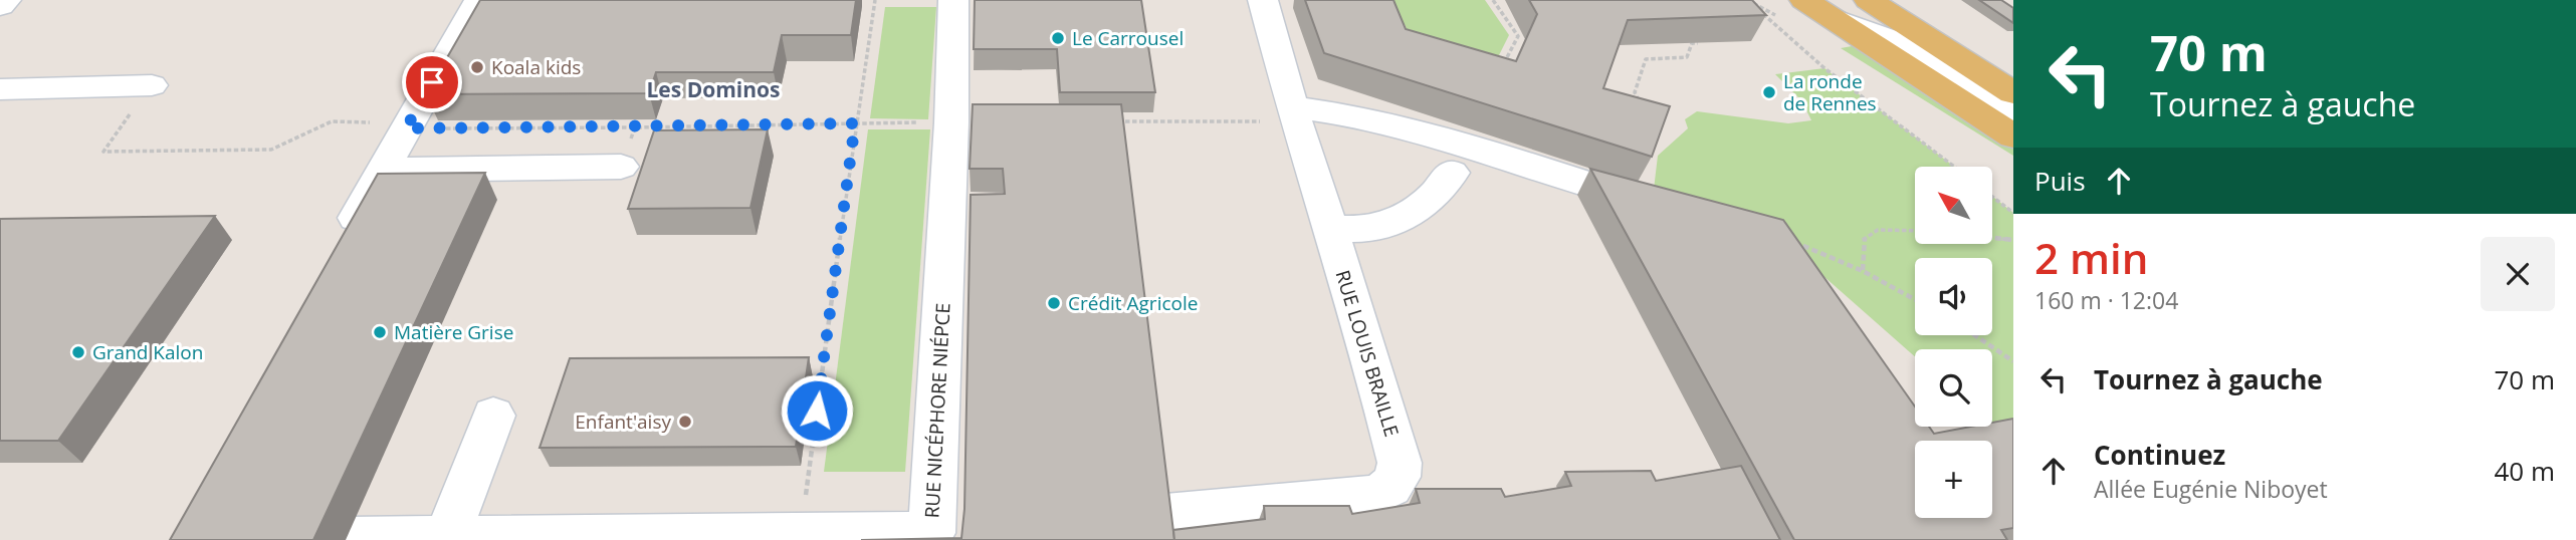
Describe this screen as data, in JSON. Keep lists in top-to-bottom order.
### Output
{
  "streets": {
    "street": ["RUE LOUIS BRAILLE", "RUE NICÉPHORE NIÉPCE"]
  },
  "districts": ["Les Dominos"],
  "places": [
    "Le Carrousel",
    "Koala kids",
    "La ronde de Rennes",
    "Crédit Agricole",
    "Matière Grise",
    "Grand Kalon",
    "Enfant'aisy"
  ],
  "north": "top left",
  "page": {
    "turn": ["70 m", "Tournez à gauche"],
    "then": "Puis",
    "map_buttons": "+",
    "heading": ["2 min", "160 m · 12:04"],
    "list": [
      {
        "name": "Tournez à gauche",
        "value": "70 m"
      },
      {
        "name": "Continuez",
        "note": "Allée Eugénie Niboyet",
        "value": "40 m"
      }
    ]
  }
}
